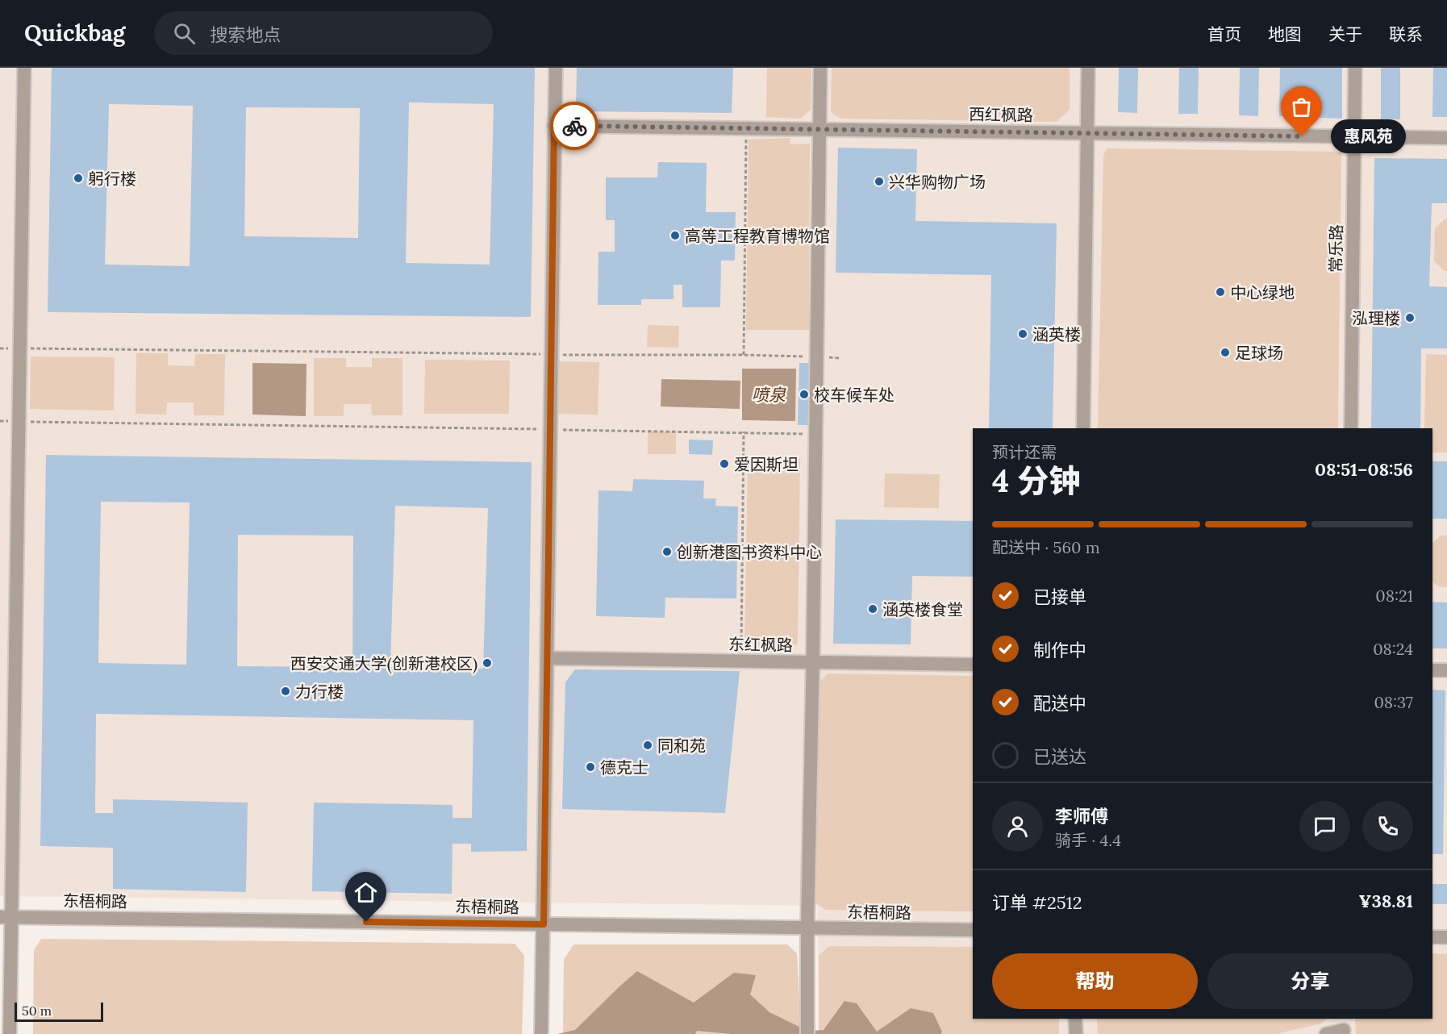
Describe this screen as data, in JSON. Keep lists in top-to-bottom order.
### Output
{
  "streets": {
    "street": [
      "西红枫路",
      "常乐路",
      "东红枫路",
      "东梧桐路"
    ]
  },
  "crossings": [
    ["西红枫路", "常乐路"]
  ],
  "water": ["喷泉"],
  "places": [
    "惠风苑",
    "躬行楼",
    "兴华购物广场",
    "高等工程教育博物馆",
    "中心绿地",
    "泓理楼",
    "涵英楼",
    "足球场",
    "校车候车处",
    "爱因斯坦",
    "创新港图书资料中心",
    "涵英楼食堂",
    "西安交通大学(创新港校区)",
    "力行楼",
    "同和苑",
    "德克士"
  ],
  "scale_bar": "50 m",
  "page": {
    "header": "Quickbag",
    "search": "搜索地点",
    "nav": [
      "首页",
      "地图",
      "关于",
      "联系"
    ],
    "bubble": "惠风苑",
    "heading": ["4 分钟", "预计还需", "08:51–08:56"],
    "panel": [
      "李师傅",
      "骑手 · 4.4",
      "订单 #2512",
      "¥38.81"
    ],
    "bar": "配送中 · 560 m",
    "list": [
      ["已接单", "08:21"],
      ["制作中", "08:24"],
      ["配送中", "08:37"],
      "已送达"
    ],
    "buttons": ["帮助", "分享"],
    "scale": "50 m"
  }
}
